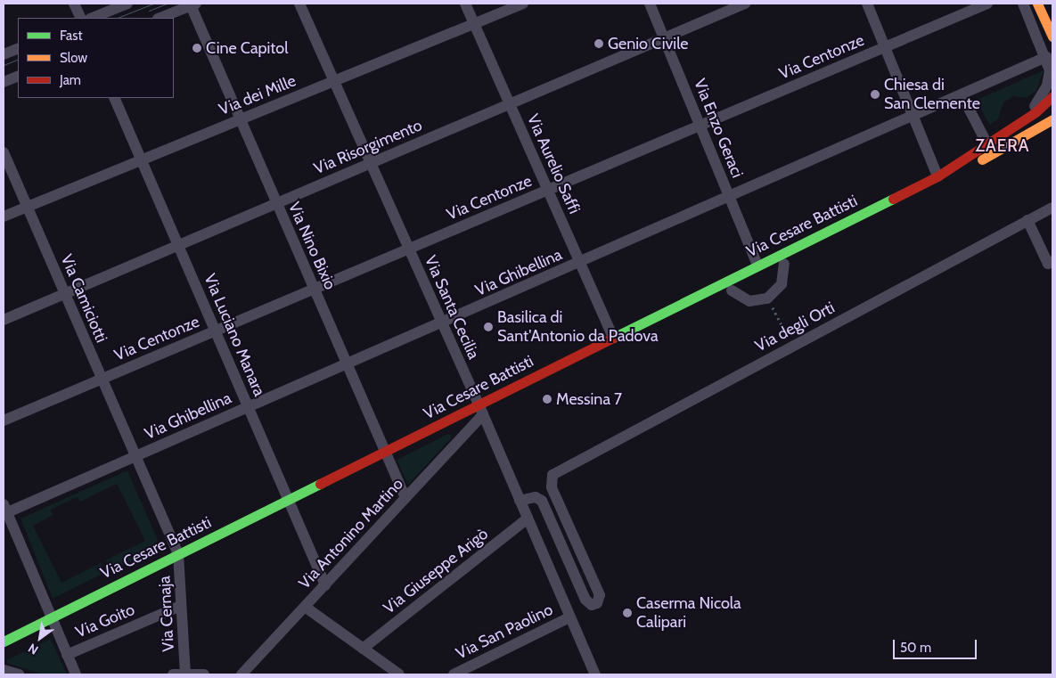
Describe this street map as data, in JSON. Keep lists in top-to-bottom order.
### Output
{
  "streets": {
    "main road": ["Via Cesare Battisti"],
    "street": [
      "Via Centonze",
      "Via dei Mille",
      "Via Enzo Geraci",
      "Via Risorgimento",
      "Via Aurelio Saffi",
      "Via Nino Bixio",
      "Via Ghibellina",
      "Via Camiciotti",
      "Via Santa Cecilia",
      "Via degli Orti",
      "Via Luciano Manara",
      "Via Antonino Martino",
      "Via Giuseppe Arigò",
      "Via Cernaja",
      "Via Goito",
      "Via San Paolino"
    ]
  },
  "crossings": [
    ["Via Centonze", "Via Enzo Geraci"],
    ["Via Centonze", "Via Aurelio Saffi"],
    ["Via Centonze", "Via Nino Bixio"],
    ["Via Centonze", "Via Camiciotti"],
    ["Via Centonze", "Via Santa Cecilia"],
    ["Via Centonze", "Via Luciano Manara"],
    ["Via dei Mille", "Via Aurelio Saffi"],
    ["Via dei Mille", "Via Nino Bixio"],
    ["Via dei Mille", "Via Camiciotti"],
    ["Via dei Mille", "Via Santa Cecilia"],
    ["Via dei Mille", "Via Luciano Manara"],
    ["Via Enzo Geraci", "Via Risorgimento"],
    ["Via Enzo Geraci", "Via Cesare Battisti"],
    ["Via Enzo Geraci", "Via Ghibellina"],
    ["Via Risorgimento", "Via Aurelio Saffi"],
    ["Via Risorgimento", "Via Nino Bixio"],
    ["Via Risorgimento", "Via Camiciotti"],
    ["Via Risorgimento", "Via Santa Cecilia"],
    ["Via Risorgimento", "Via Luciano Manara"],
    ["Via Aurelio Saffi", "Via Cesare Battisti"],
    ["Via Aurelio Saffi", "Via Ghibellina"],
    ["Via Cesare Battisti", "Via Nino Bixio"],
    ["Via Cesare Battisti", "Via Camiciotti"],
    ["Via Cesare Battisti", "Via Santa Cecilia"],
    ["Via Cesare Battisti", "Via Luciano Manara"],
    ["Via Cesare Battisti", "Via Antonino Martino"],
    ["Via Cesare Battisti", "Via Cernaja"],
    ["Via Nino Bixio", "Via Ghibellina"],
    ["Via Nino Bixio", "Via Antonino Martino"],
    ["Via Ghibellina", "Via Camiciotti"],
    ["Via Ghibellina", "Via Santa Cecilia"],
    ["Via Ghibellina", "Via Luciano Manara"],
    ["Via Camiciotti", "Via Cernaja"],
    ["Via Santa Cecilia", "Via degli Orti"],
    ["Via Santa Cecilia", "Via Antonino Martino"],
    ["Via Santa Cecilia", "Via Giuseppe Arigò"],
    ["Via Santa Cecilia", "Via San Paolino"],
    ["Via Luciano Manara", "Via Antonino Martino"],
    ["Via Cernaja", "Via Goito"]
  ],
  "districts": ["ZAERA"],
  "places": [
    "Genio Civile",
    "Cine Capitol",
    "Chiesa di San Clemente",
    "Basilica di Sant'Antonio da Padova",
    "Messina 7",
    "Caserma Nicola Calipari"
  ],
  "legend": ["Fast", "Slow", "Jam"],
  "scale_bar": "50 m",
  "north": "bottom left"
}
